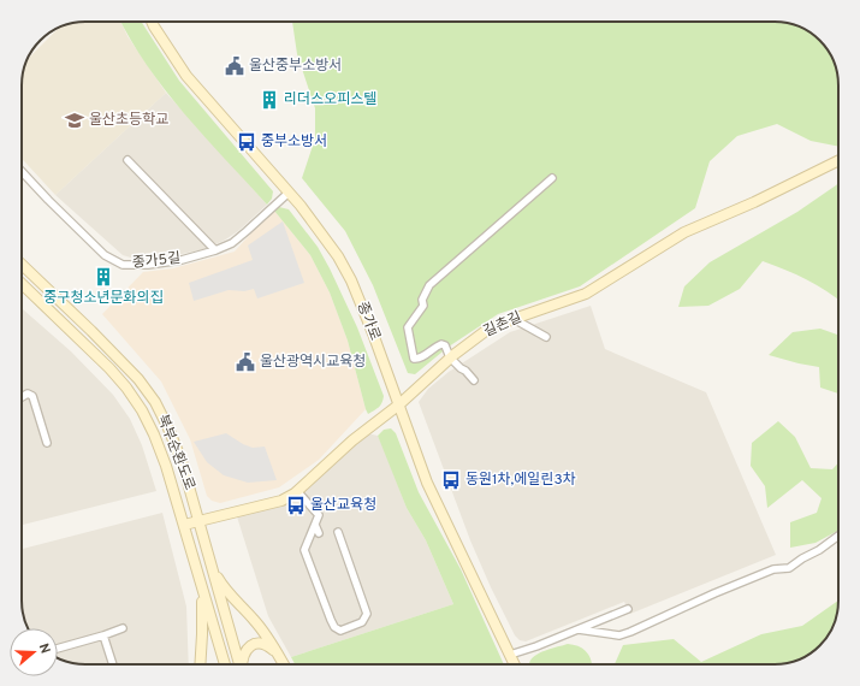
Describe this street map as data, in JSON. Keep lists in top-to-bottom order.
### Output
{
  "streets": {
    "main road": ["종가로", "길촌길", "북부순환도로"],
    "street": ["종가5길"]
  },
  "crossings": [
    ["종가5길", "종가로"],
    ["종가로", "길촌길"],
    ["길촌길", "북부순환도로"]
  ],
  "places": {
    "public building": ["울산중부소방서", "울산광역시교육청"],
    "building": ["리더스오피스텔", "중구청소년문화의집"],
    "school or university": ["울산초등학교"],
    "bus stop": ["중부소방서", "동원1차,에일린3차", "울산교육청"]
  },
  "north": "right"
}
